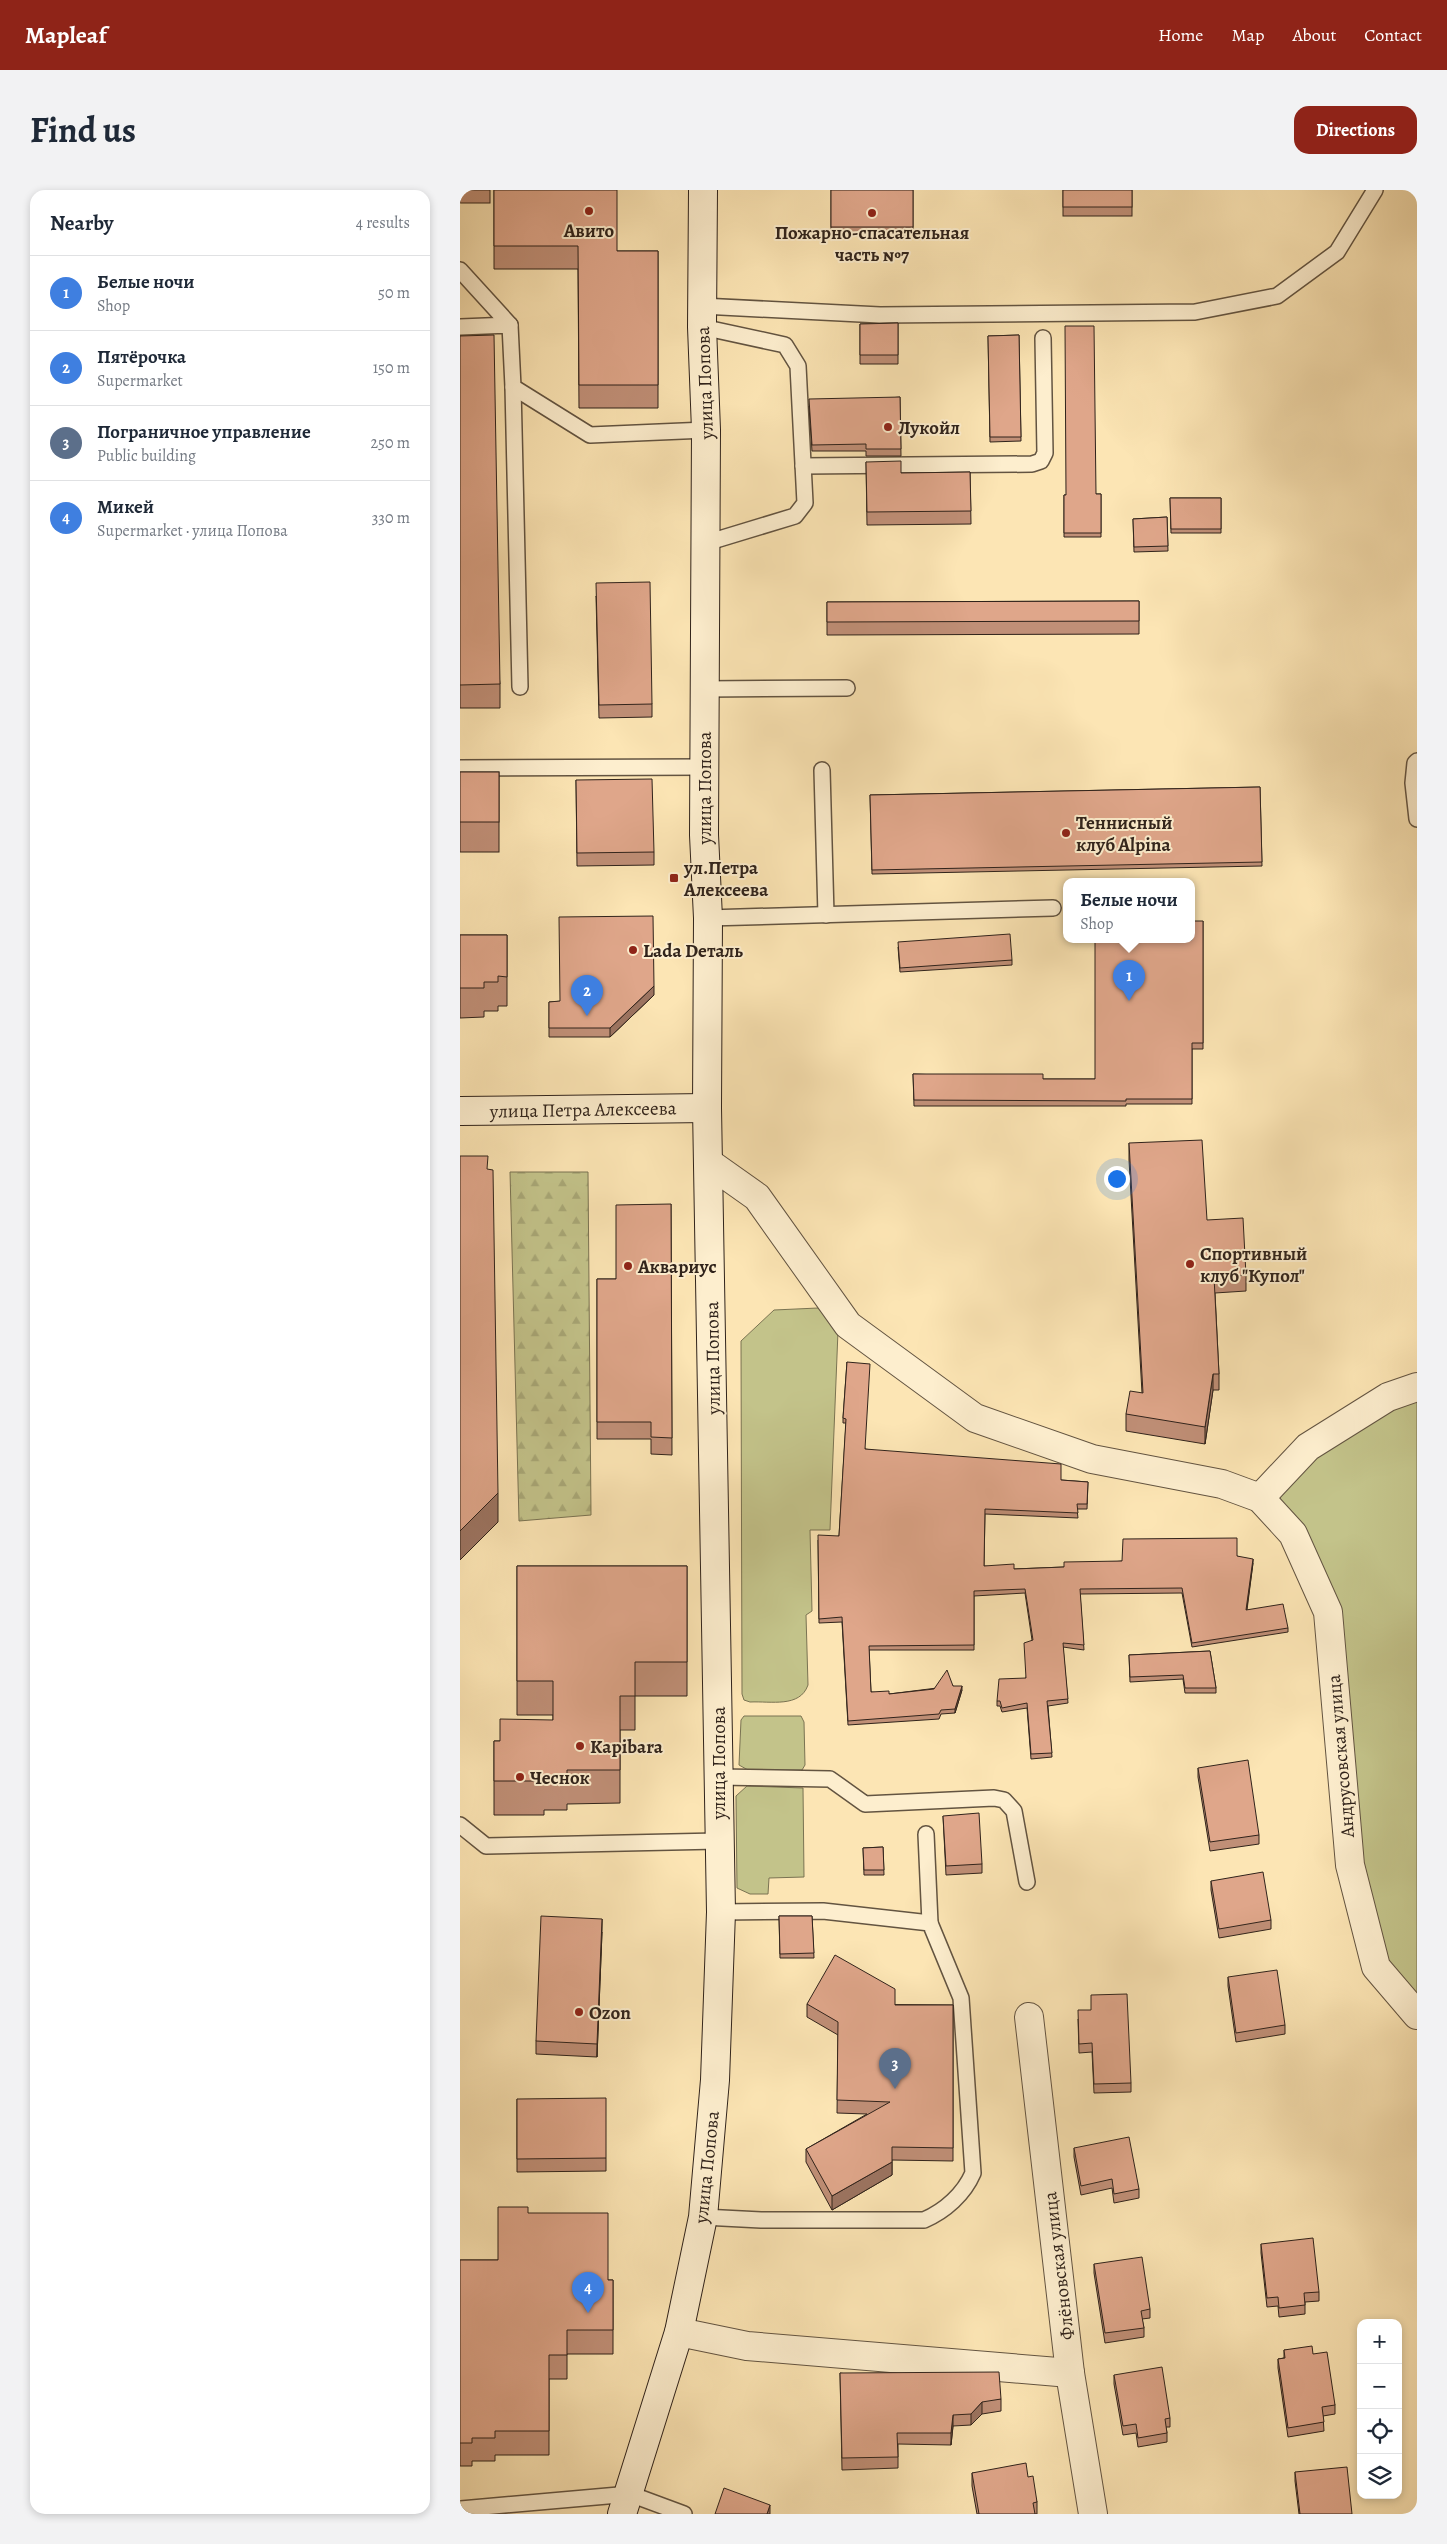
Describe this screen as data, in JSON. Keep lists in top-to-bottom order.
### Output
{
  "streets": {
    "street": [
      "улица Попова",
      "улица Петра Алексеева",
      "Андрусовская улица",
      "Флёновская улица"
    ]
  },
  "crossings": [
    ["улица Попова", "улица Петра Алексеева"]
  ],
  "places": {
    "other": [
      "Авито",
      "Пожарно-спасательная часть №7",
      "Лукойл",
      "Теннисный клуб Alpina",
      "Lada Dеталь",
      "Спортивный клуб \"Купол\"",
      "Аквариус",
      "Kapibara",
      "Чеснок",
      "Ozon"
    ],
    "transit": ["ул.Петра Алексеева"]
  },
  "page": {
    "header": "Mapleaf",
    "nav": [
      "Home",
      "Map",
      "About",
      "Contact"
    ],
    "title": "Find us",
    "buttons": "Directions",
    "heading": ["Nearby", "4 results"],
    "list": [
      {
        "mark": "1",
        "name": "Белые ночи",
        "note": "Shop",
        "value": "50 m"
      },
      {
        "mark": "2",
        "name": "Пятёрочка",
        "note": "Supermarket",
        "value": "150 m"
      },
      {
        "mark": "3",
        "name": "Пограничное управление",
        "note": "Public building",
        "value": "250 m"
      },
      {
        "mark": "4",
        "name": "Микей",
        "note": "Supermarket · улица Попова",
        "value": "330 m"
      }
    ],
    "popup": ["Белые ночи", "Shop"],
    "pins": [
      "1",
      "2",
      "3",
      "4"
    ],
    "map_buttons": ["+", "−"]
  }
}
